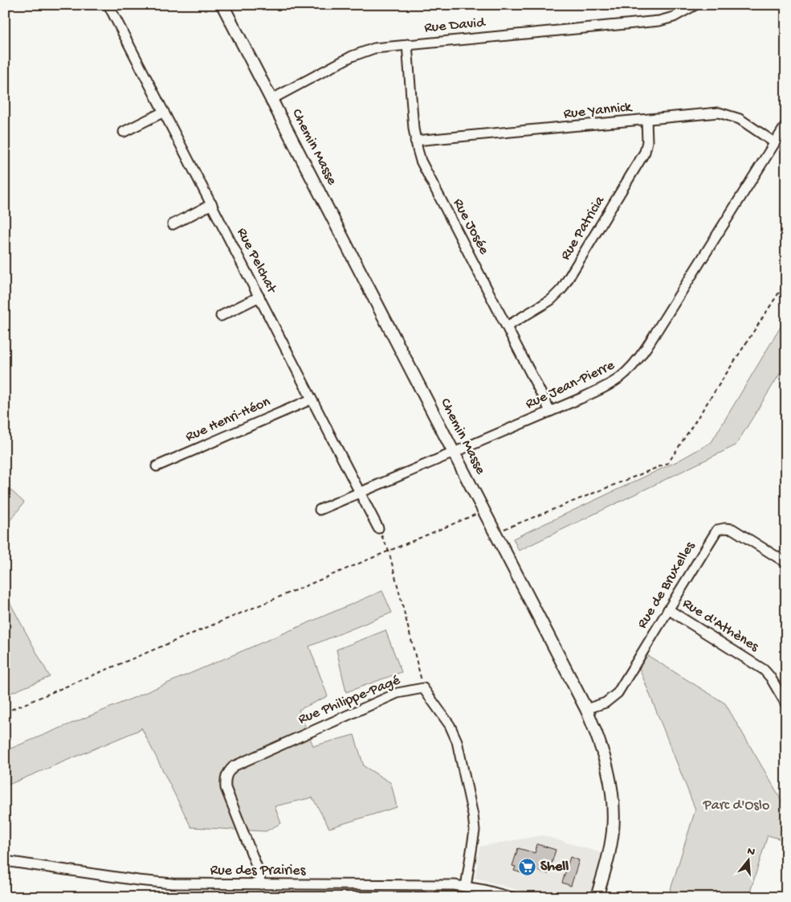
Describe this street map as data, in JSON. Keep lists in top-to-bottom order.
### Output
{
  "streets": {
    "street": [
      "Rue David",
      "Rue Yannick",
      "Chemin Masse",
      "Rue Josée",
      "Rue Patricia",
      "Rue Pelchat",
      "Rue Jean-Pierre",
      "Rue Henri-Héon",
      "Rue de Bruxelles",
      "Rue d'Athènes",
      "Rue Philippe-Pagé",
      "Rue des Prairies"
    ]
  },
  "crossings": [
    ["Rue David", "Chemin Masse"],
    ["Rue David", "Rue Josée"],
    ["Rue Yannick", "Rue Josée"],
    ["Rue Yannick", "Rue Patricia"],
    ["Rue Yannick", "Rue Jean-Pierre"],
    ["Chemin Masse", "Rue Jean-Pierre"],
    ["Chemin Masse", "Rue de Bruxelles"],
    ["Rue Josée", "Rue Patricia"],
    ["Rue Josée", "Rue Jean-Pierre"],
    ["Rue Pelchat", "Rue Jean-Pierre"],
    ["Rue Pelchat", "Rue Henri-Héon"],
    ["Rue de Bruxelles", "Rue d'Athènes"],
    ["Rue Philippe-Pagé", "Rue des Prairies"]
  ],
  "parks": ["Parc d'Oslo"],
  "places": {
    "supermarket": ["Shell"]
  },
  "north": "top"
}
